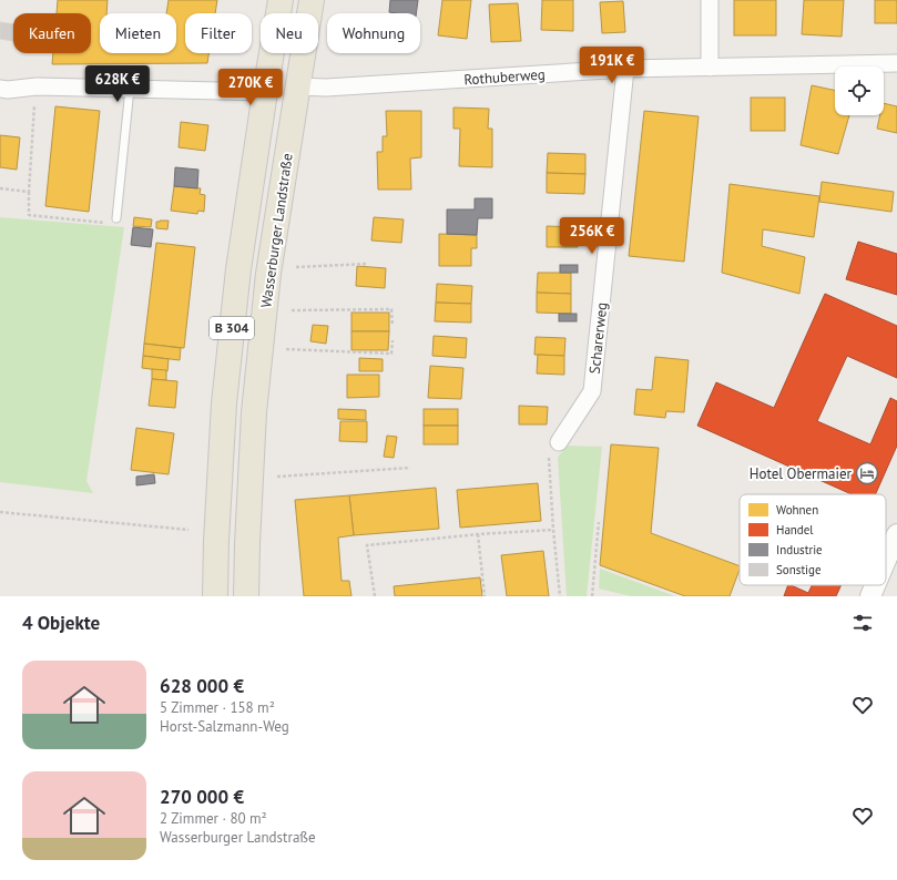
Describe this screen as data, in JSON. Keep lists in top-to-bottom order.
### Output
{
  "streets": {
    "main road": ["Wasserburger Landstraße", "B 304"],
    "street": ["Rothuberweg", "Scharerweg"]
  },
  "crossings": [
    ["Rothuberweg", "Wasserburger Landstraße"],
    ["Rothuberweg", "Scharerweg"]
  ],
  "places": {
    "hotel": ["Hotel Obermaier"]
  },
  "legend": [
    "Wohnen",
    "Handel",
    "Industrie",
    "Sonstige"
  ],
  "page": {
    "chip": [
      "Kaufen",
      "Mieten",
      "Filter",
      "Neu",
      "Wohnung"
    ],
    "price": [
      "191K €",
      "628K €",
      "270K €",
      "256K €"
    ],
    "heading": "4 Objekte",
    "list": [
      {
        "name": "628 000 €",
        "note": "5 Zimmer · 158 m² · Horst-Salzmann-Weg"
      },
      {
        "name": "270 000 €",
        "note": "2 Zimmer · 80 m² · Wasserburger Landstraße"
      }
    ]
  }
}
